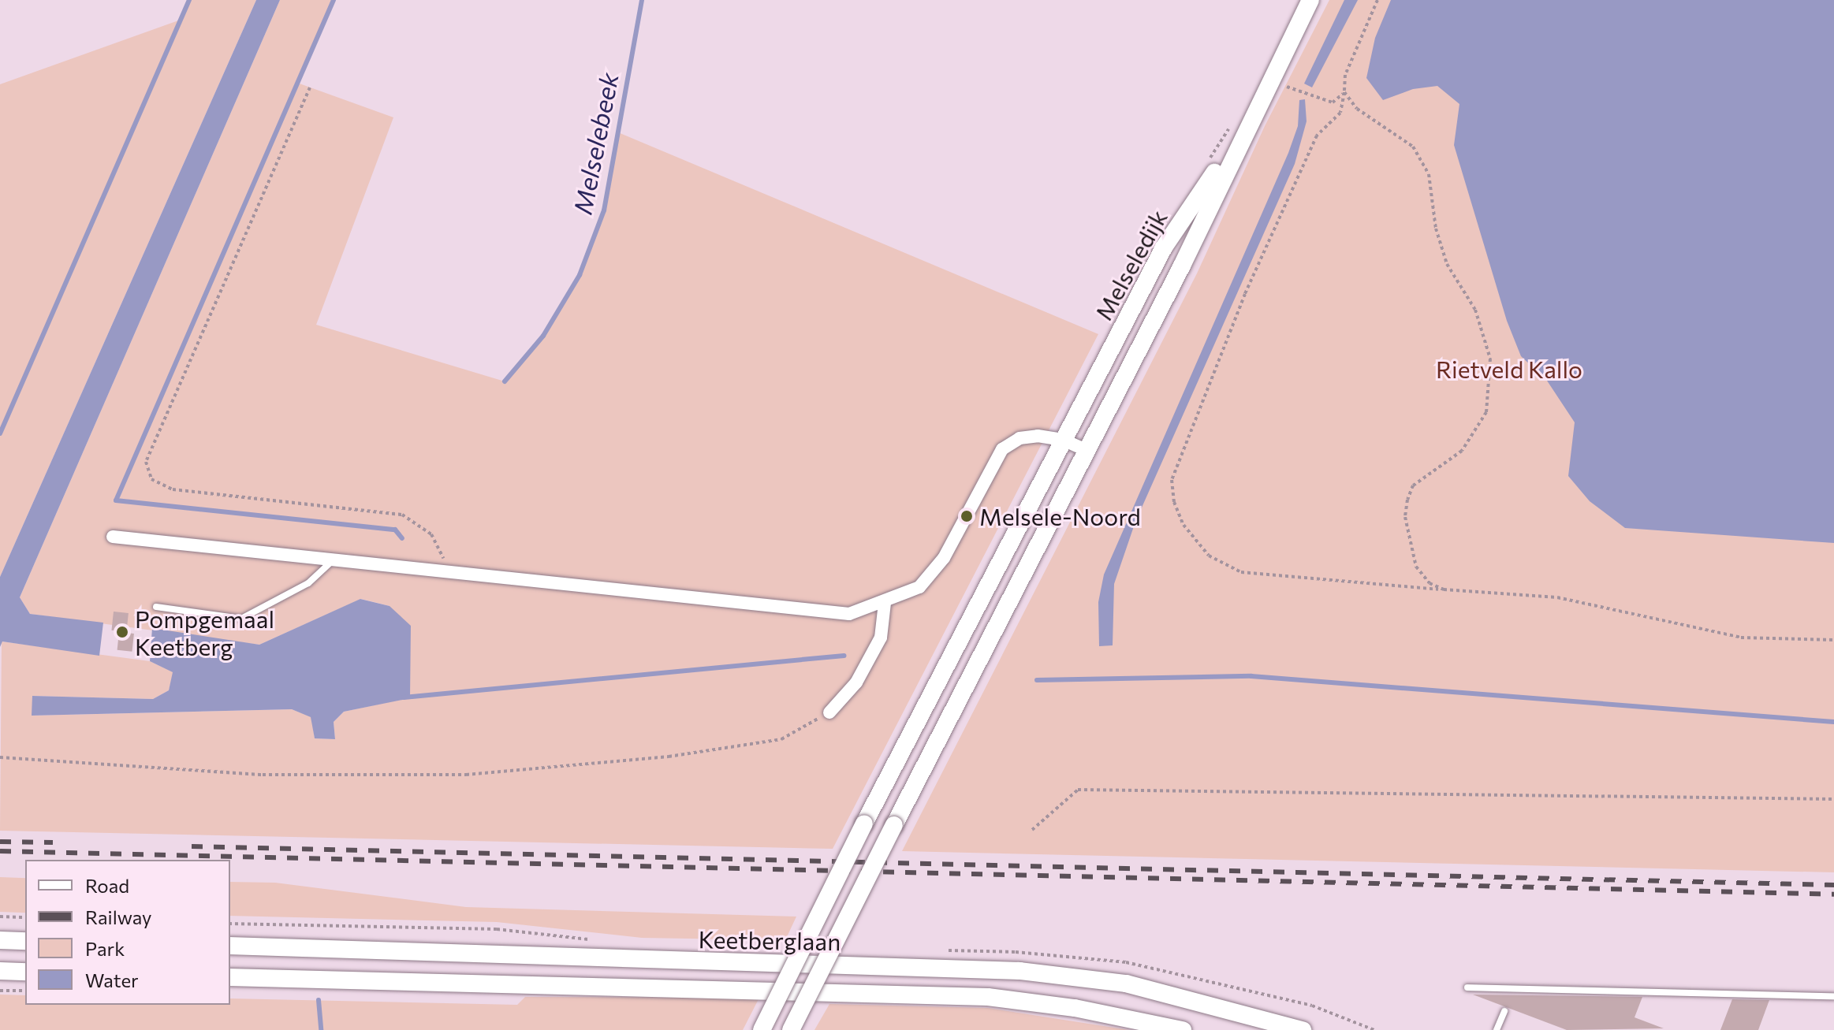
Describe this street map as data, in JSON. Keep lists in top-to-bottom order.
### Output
{
  "streets": {
    "main road": ["Melseledijk", "Keetberglaan"]
  },
  "water": ["Melselebeek"],
  "parks": ["Rietveld Kallo"],
  "places": ["Melsele-Noord", "Pompgemaal Keetberg"],
  "legend": [
    "Road",
    "Railway",
    "Park",
    "Water"
  ]
}
